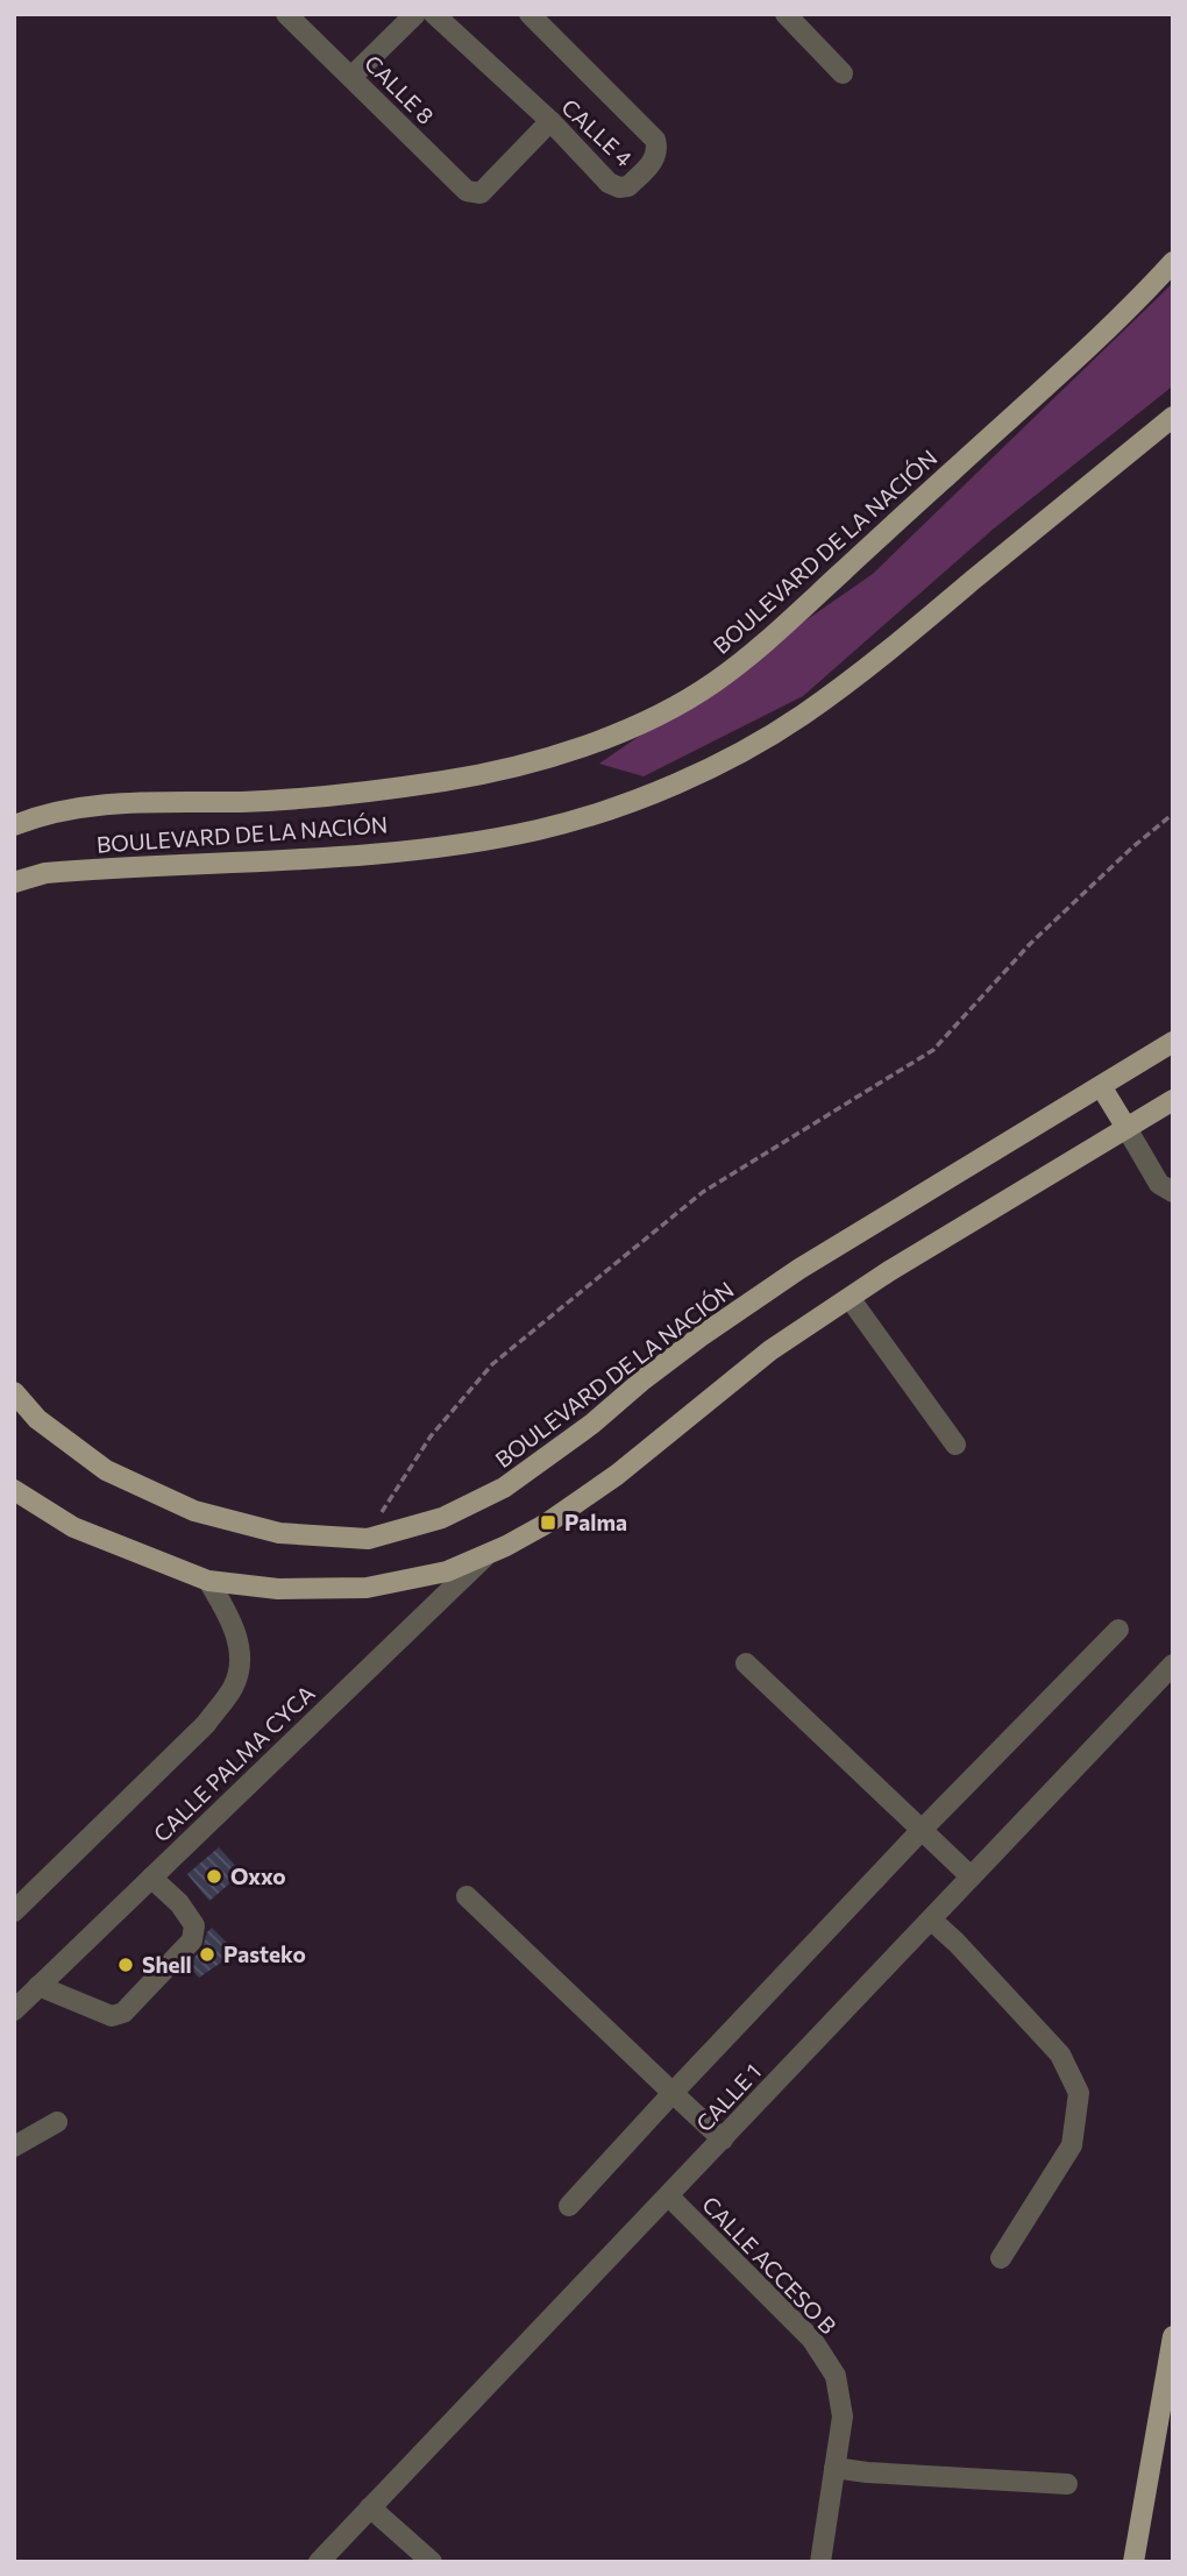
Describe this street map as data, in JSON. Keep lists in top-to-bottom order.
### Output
{
  "streets": {
    "main road": ["BOULEVARD DE LA NACIÓN"],
    "street": [
      "CALLE 8",
      "CALLE 4",
      "CALLE PALMA CYCA",
      "CALLE 1",
      "CALLE ACCESO B"
    ]
  },
  "crossings": [
    ["CALLE 8", "CALLE 4"],
    ["CALLE 1", "CALLE ACCESO B"]
  ],
  "places": {
    "transit": ["Palma"],
    "other": ["Oxxo", "Pasteko", "Shell"]
  }
}
